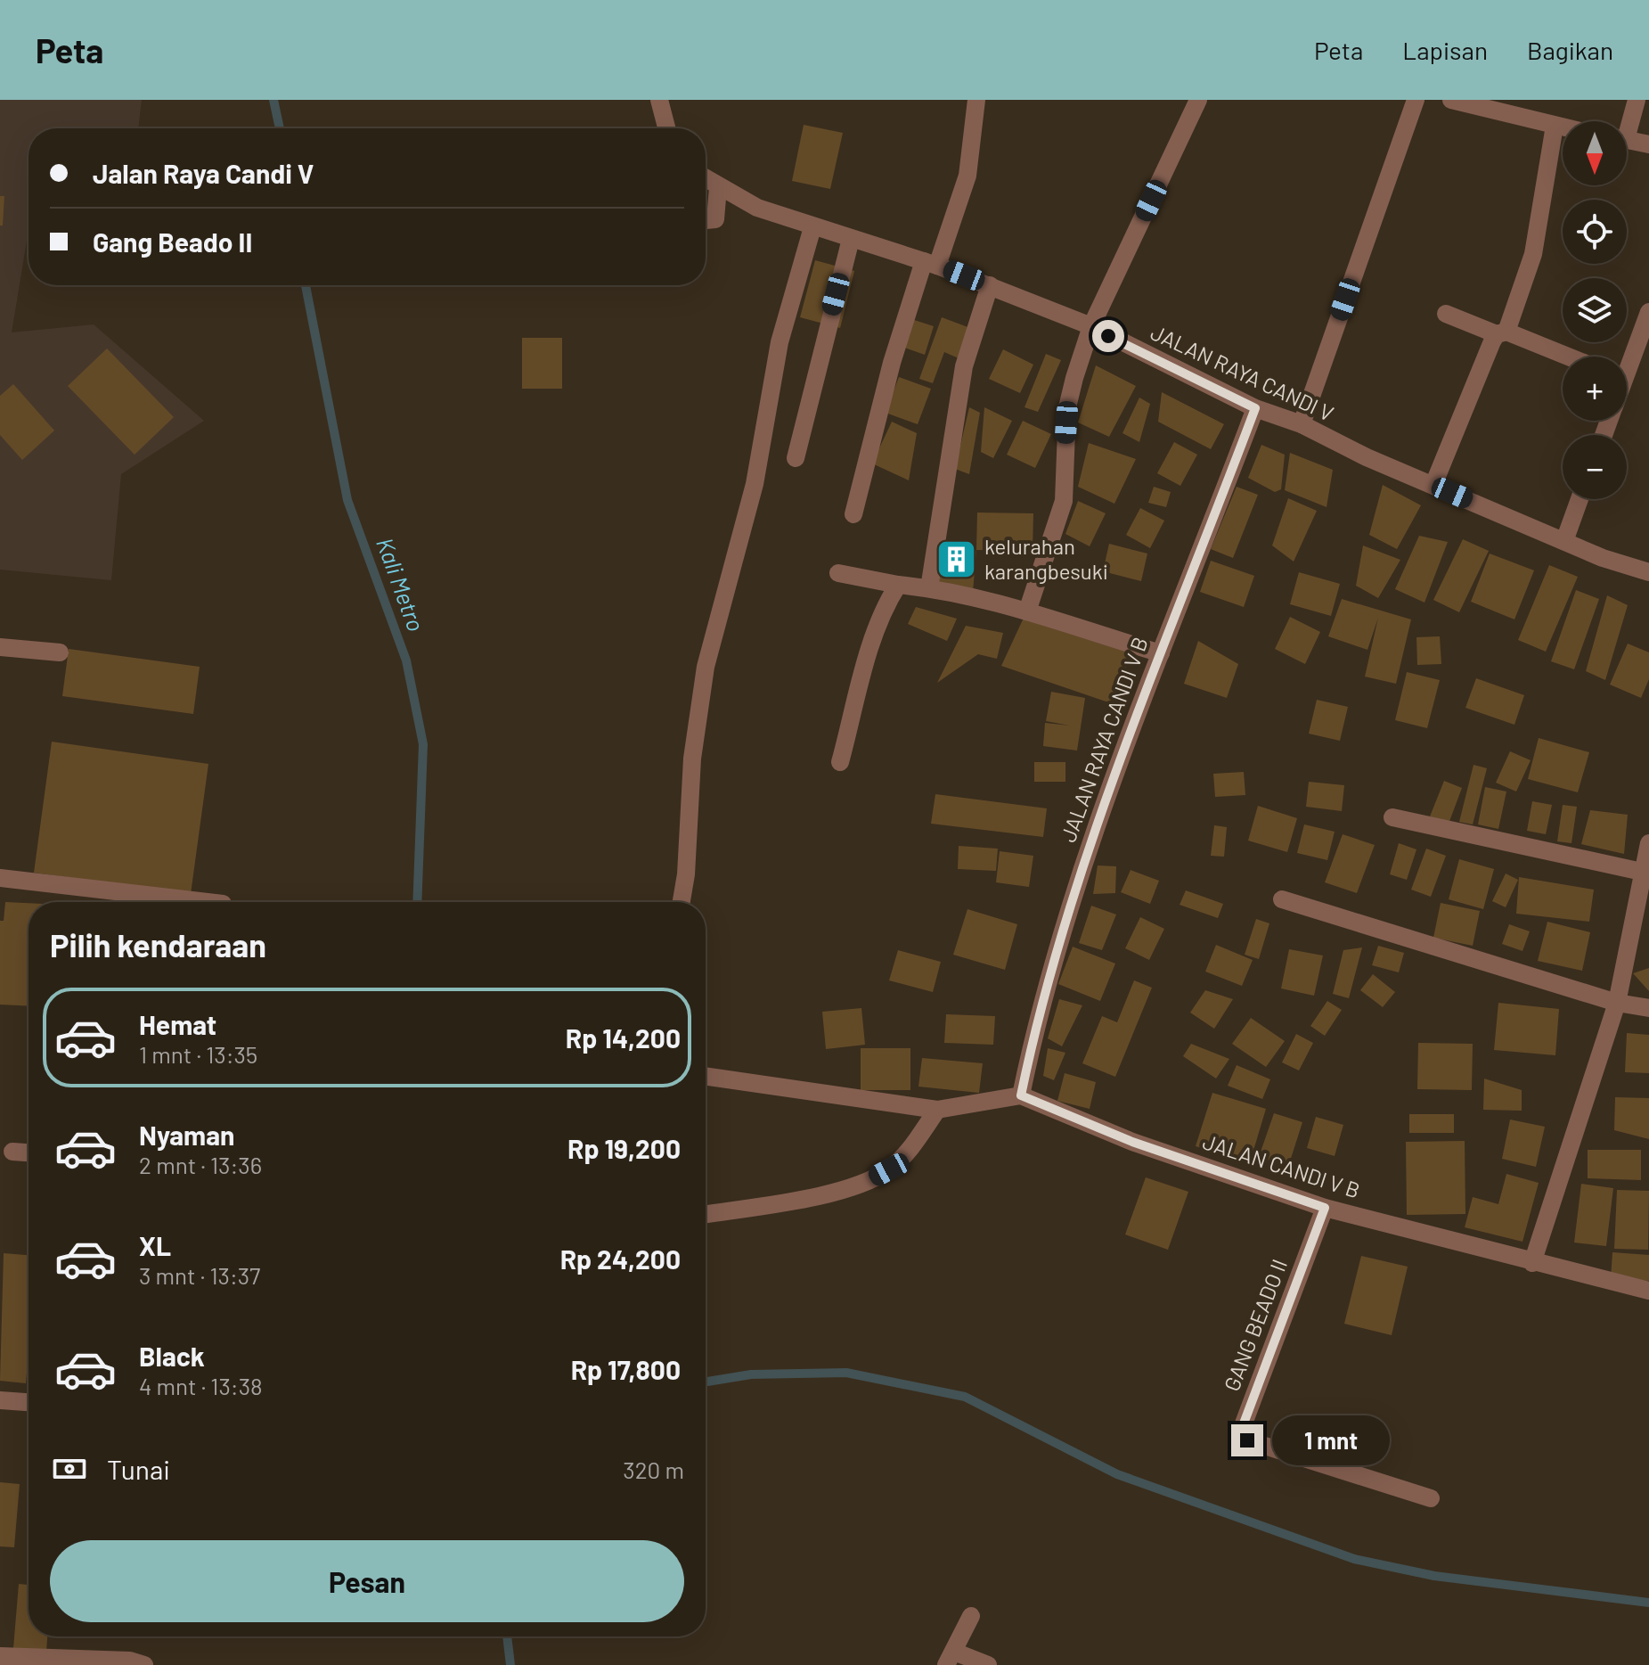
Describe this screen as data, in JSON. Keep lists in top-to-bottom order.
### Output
{
  "streets": {
    "street": [
      "JALAN RAYA CANDI V",
      "JALAN RAYA CANDI V B",
      "JALAN CANDI V B",
      "GANG BEADO II"
    ]
  },
  "crossings": [
    ["JALAN RAYA CANDI V", "JALAN RAYA CANDI V B"],
    ["JALAN RAYA CANDI V B", "JALAN CANDI V B"],
    ["JALAN CANDI V B", "GANG BEADO II"]
  ],
  "water": ["Kali Metro"],
  "places": {
    "building": ["kelurahan karangbesuki"]
  },
  "north": "bottom",
  "page": {
    "header": "Peta",
    "nav": ["Peta", "Lapisan", "Bagikan"],
    "map_buttons": ["+", "−"],
    "banner": ["Jalan Raya Candi V", "Gang Beado II"],
    "heading": "Pilih kendaraan",
    "list": [
      {
        "name": "Hemat",
        "note": "1 mnt · 13:35",
        "value": "Rp 14,200"
      },
      {
        "name": "Nyaman",
        "note": "2 mnt · 13:36",
        "value": "Rp 19,200"
      },
      {
        "name": "XL",
        "note": "3 mnt · 13:37",
        "value": "Rp 24,200"
      },
      {
        "name": "Black",
        "note": "4 mnt · 13:38",
        "value": "Rp 17,800"
      }
    ],
    "bubble": "1 mnt",
    "pay": ["Tunai", "320 m"],
    "buttons": "Pesan"
  }
}
